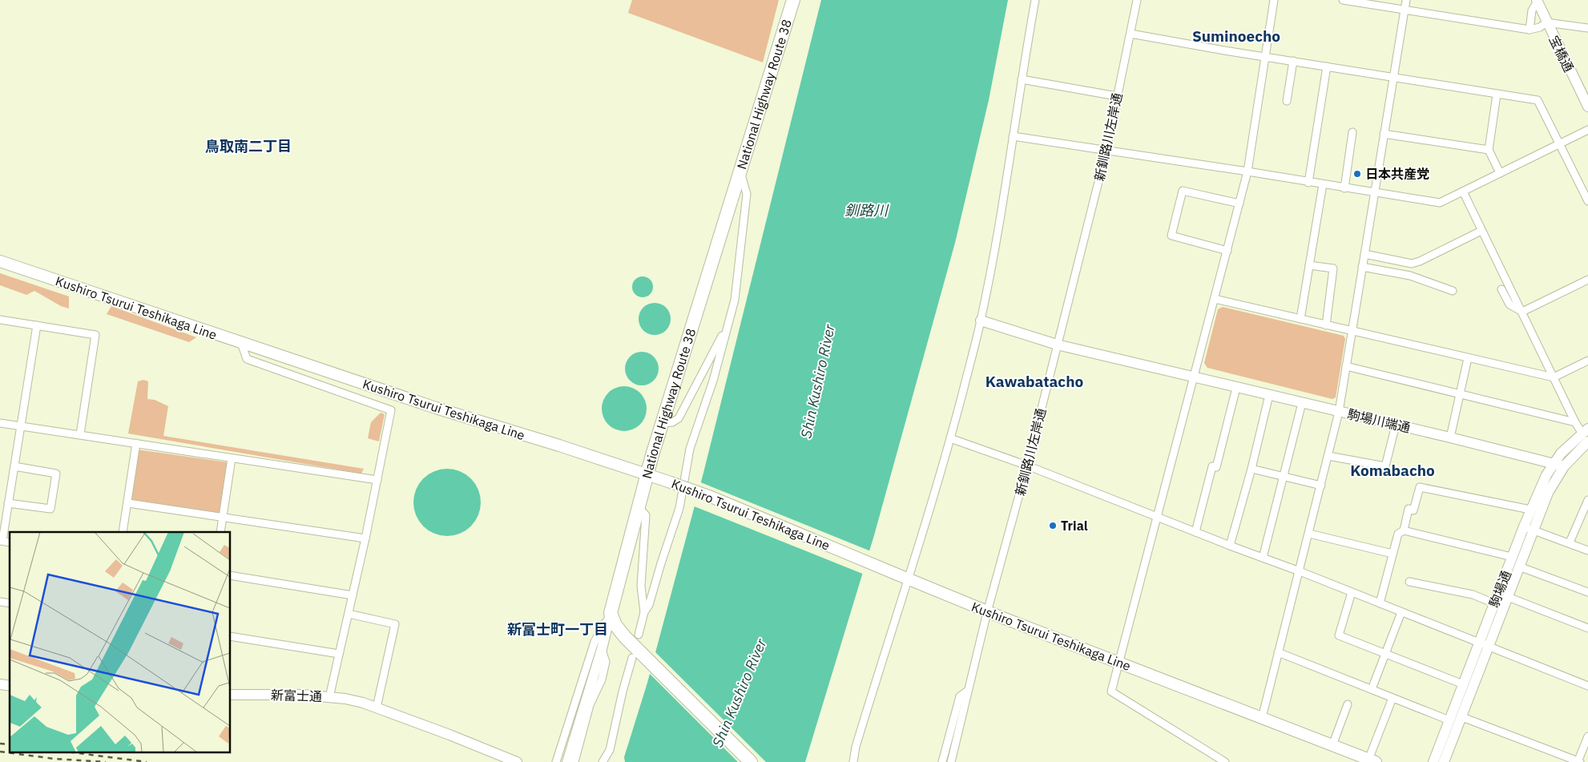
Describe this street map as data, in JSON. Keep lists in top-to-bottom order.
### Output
{
  "streets": {
    "highway": ["National Highway Route 38"],
    "main road": ["Kushiro Tsurui Teshikaga Line"],
    "street": [
      "宝橋通",
      "新釧路川左岸通",
      "駒場川端通",
      "駒場通",
      "新富士通"
    ]
  },
  "crossings": [
    ["National Highway Route 38", "Kushiro Tsurui Teshikaga Line"],
    ["新釧路川左岸通", "Kushiro Tsurui Teshikaga Line"],
    ["新釧路川左岸通", "駒場川端通"],
    ["駒場川端通", "駒場通"]
  ],
  "districts": [
    "Suminoecho",
    "鳥取南二丁目",
    "Kawabatacho",
    "Komabacho",
    "新富士町一丁目"
  ],
  "water": ["釧路川", "Shin Kushiro River"],
  "places": ["日本共産党", "Trial"]
}
